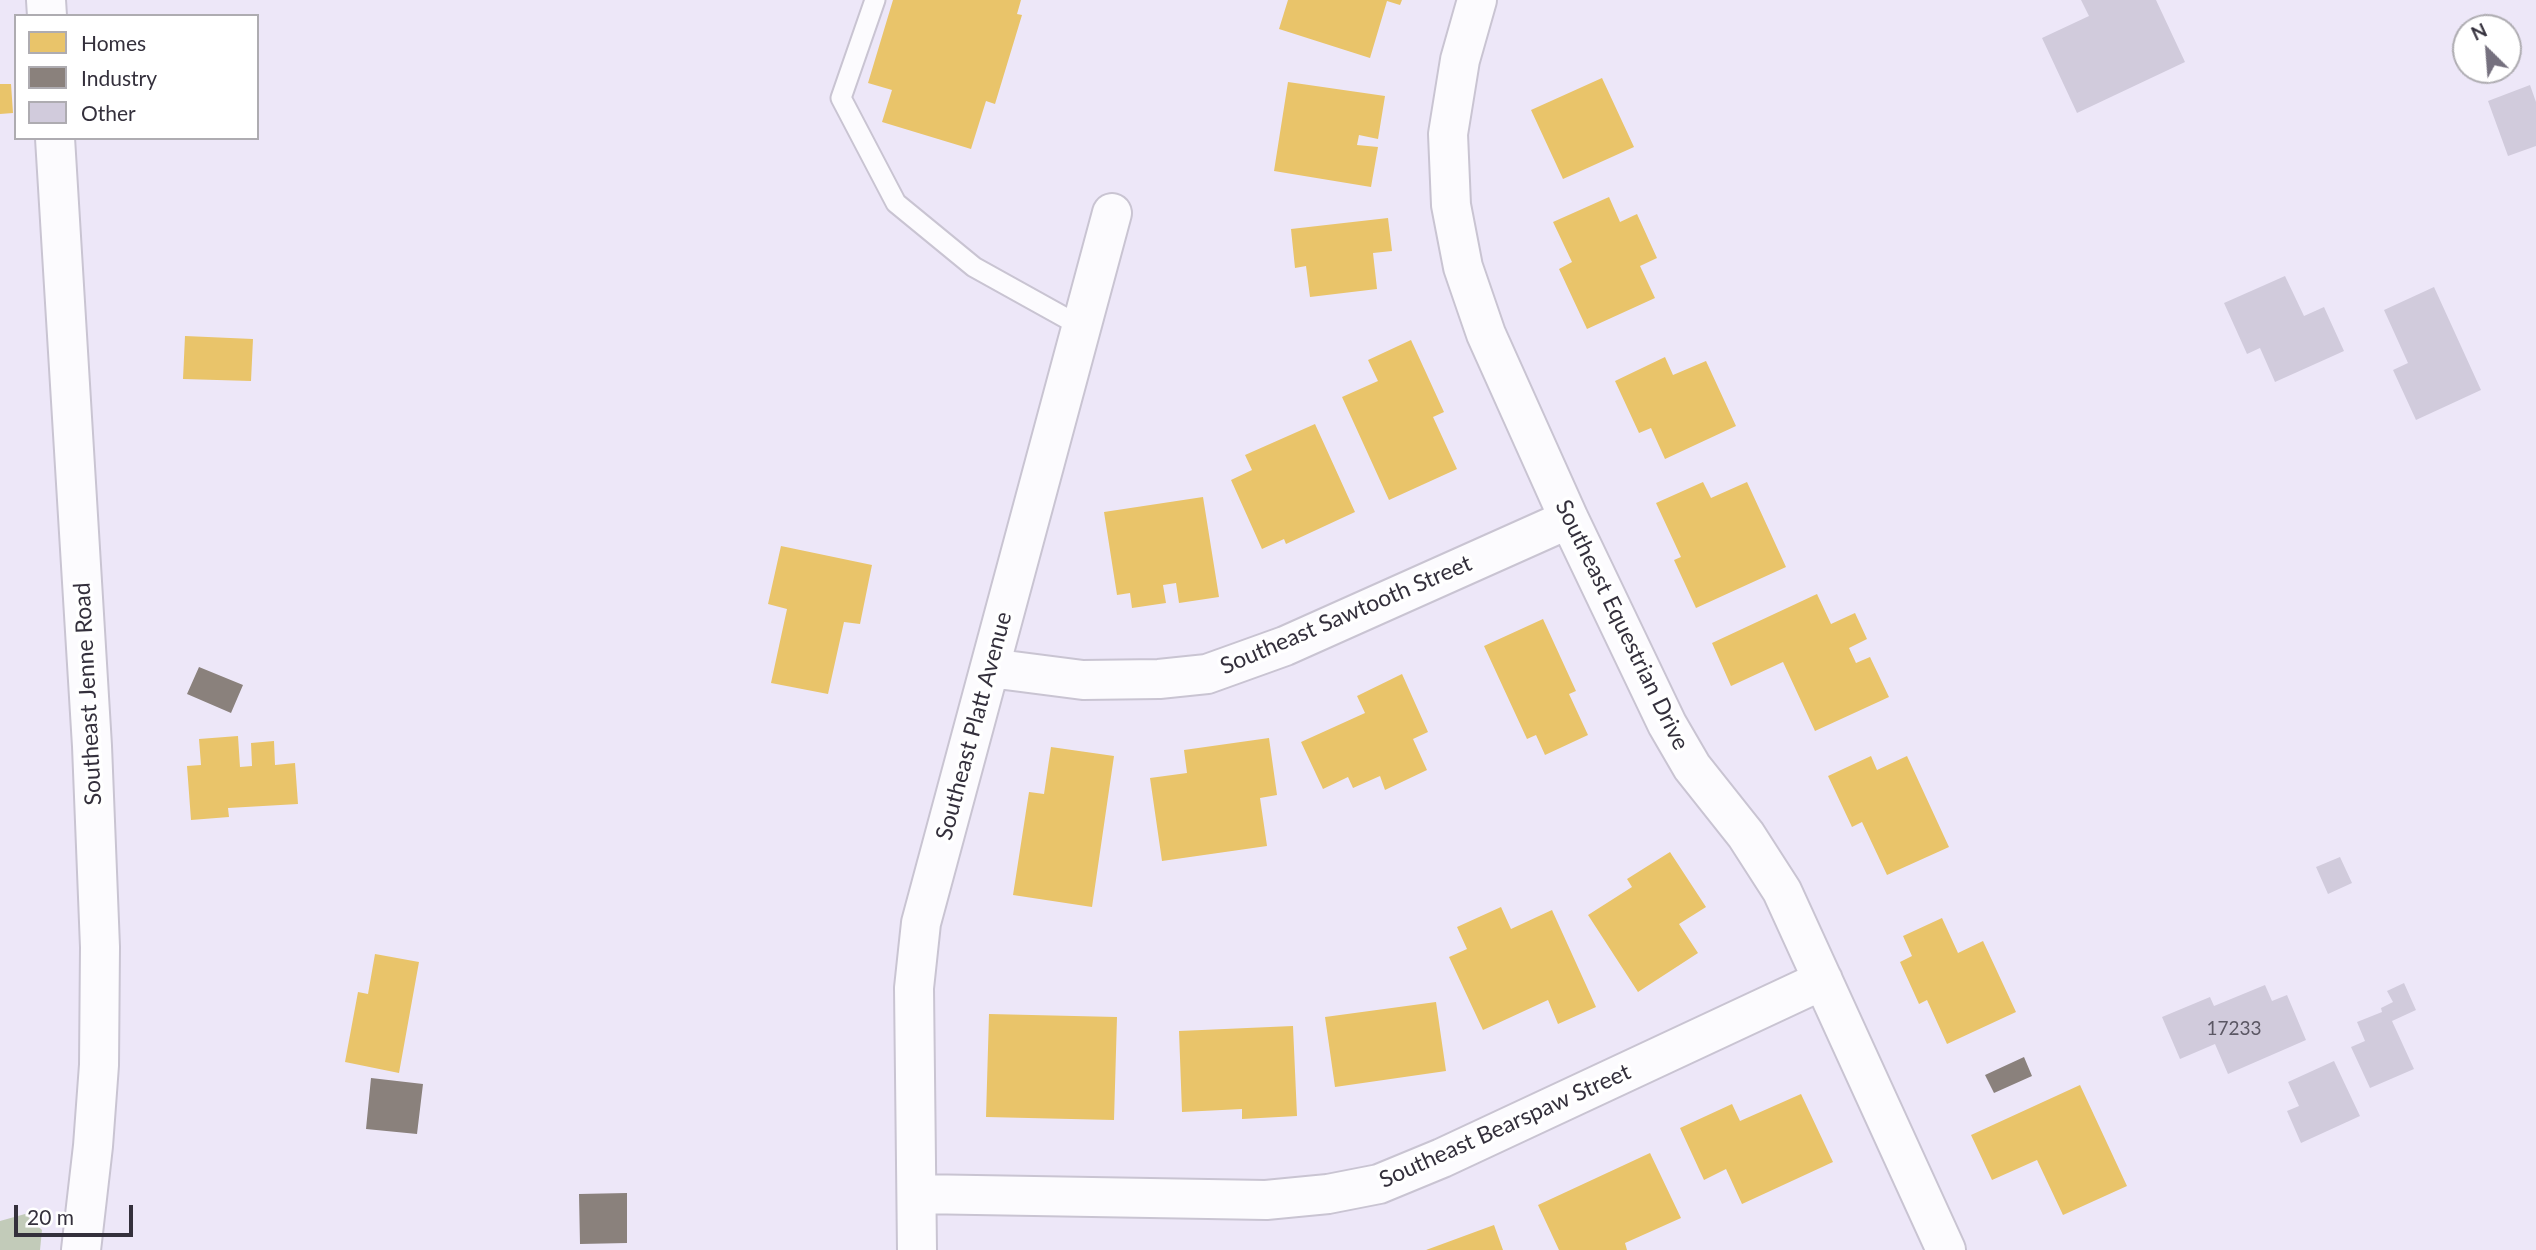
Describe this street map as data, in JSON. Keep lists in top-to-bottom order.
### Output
{
  "streets": {
    "street": [
      "Southeast Sawtooth Street",
      "Southeast Equestrian Drive",
      "Southeast Jenne Road",
      "Southeast Platt Avenue",
      "Southeast Bearspaw Street"
    ]
  },
  "crossings": [
    ["Southeast Sawtooth Street", "Southeast Equestrian Drive"],
    ["Southeast Sawtooth Street", "Southeast Platt Avenue"],
    ["Southeast Equestrian Drive", "Southeast Bearspaw Street"],
    ["Southeast Platt Avenue", "Southeast Bearspaw Street"]
  ],
  "house_numbers": ["17233"],
  "legend": ["Homes", "Industry", "Other"],
  "scale_bar": "20 m",
  "north": "top left"
}
